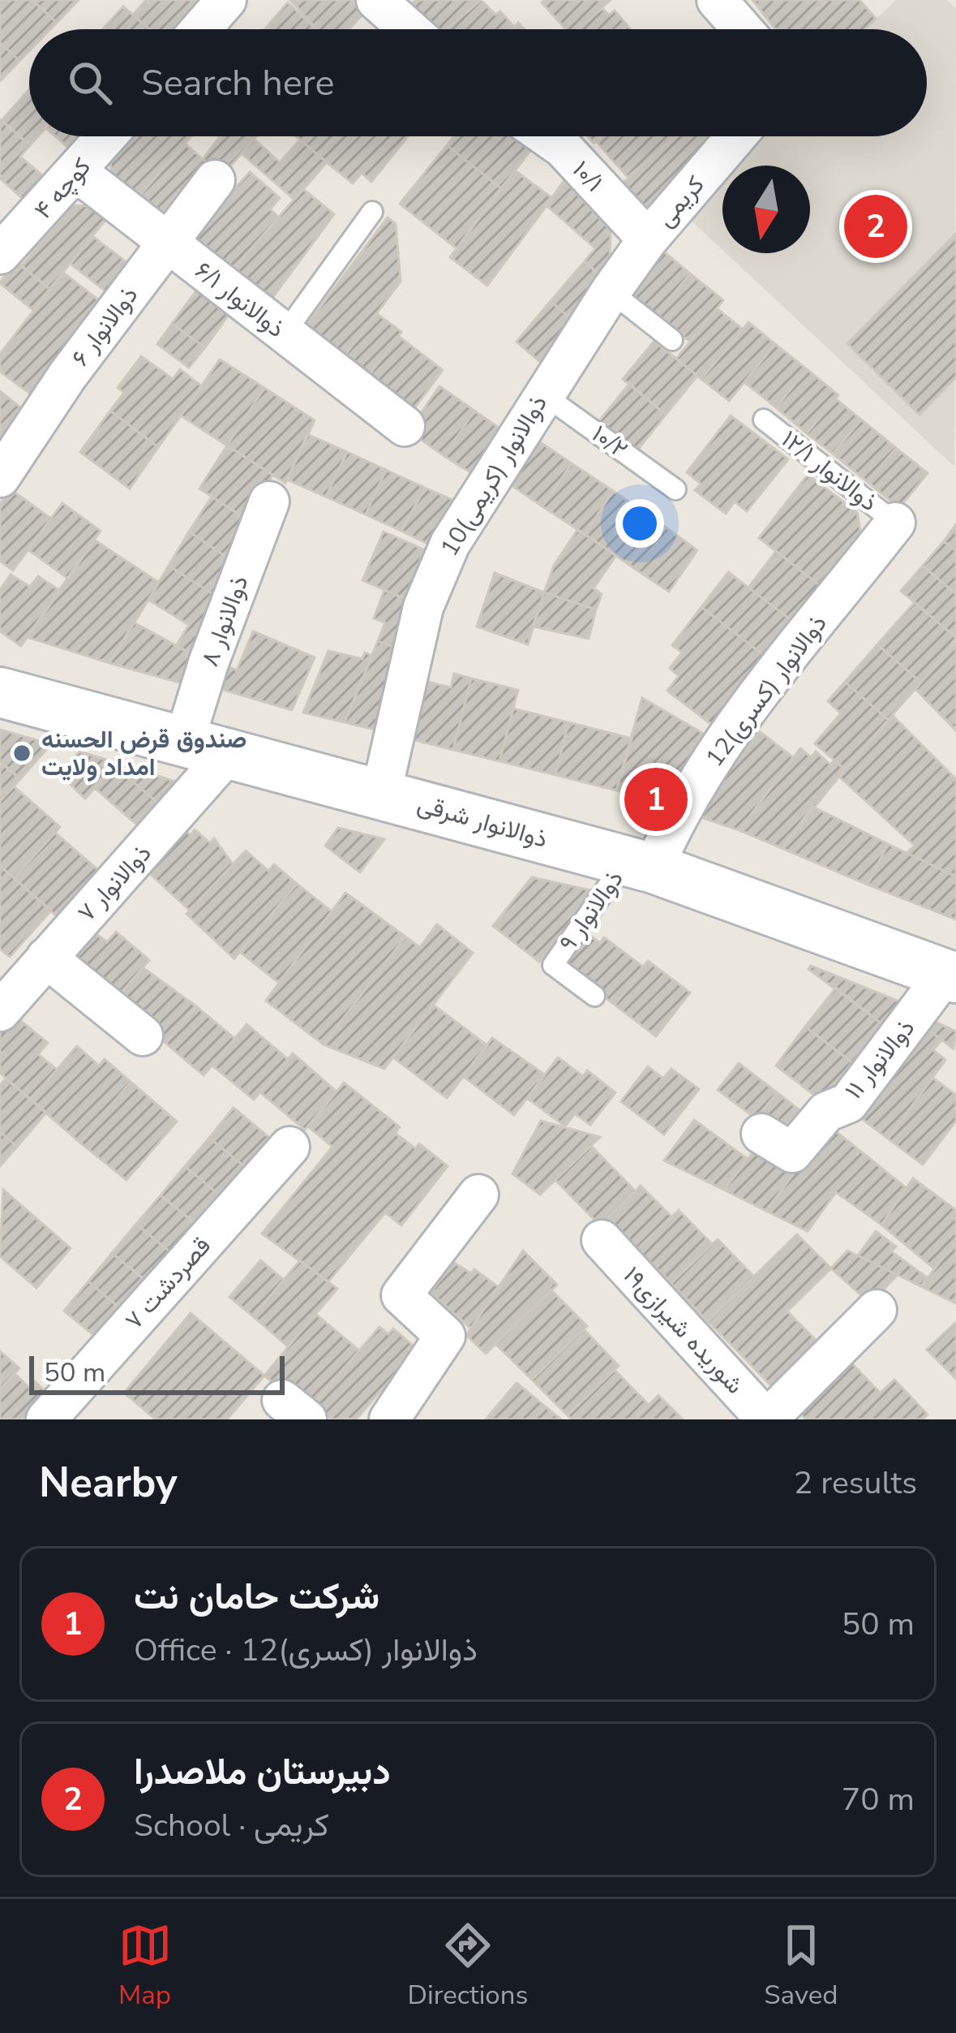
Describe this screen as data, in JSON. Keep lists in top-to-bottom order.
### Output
{
  "streets": {
    "street": [
      "۱۰/۱",
      "کوچه ۴",
      "کریمی",
      "ذوالانوار ۶/۱",
      "ذوالانوار ۶",
      "10ذوالانوار (کریمی)",
      "ذوالانوار ۸",
      "12ذوالانوار (کسری)",
      "ذوالانوار شرقی",
      "ذوالانوار ۷",
      "ذوالانوار ۱۱",
      "قصردشت ۷",
      "شوریده شیرازی۱۹"
    ],
    "lane": ["۱۰/۲", "ذوالانوار ۱۲/۱", "ذوالانوار ۹"]
  },
  "crossings": [
    ["۱۰/۱", "کریمی"],
    ["۱۰/۱", "10ذوالانوار (کریمی)"],
    ["کوچه ۴", "ذوالانوار ۶/۱"],
    ["کریمی", "10ذوالانوار (کریمی)"],
    ["ذوالانوار ۶/۱", "ذوالانوار ۶"],
    ["۱۰/۲", "10ذوالانوار (کریمی)"],
    ["ذوالانوار ۱۲/۱", "12ذوالانوار (کسری)"],
    ["10ذوالانوار (کریمی)", "ذوالانوار شرقی"],
    ["ذوالانوار ۸", "ذوالانوار شرقی"],
    ["ذوالانوار ۸", "ذوالانوار ۷"],
    ["12ذوالانوار (کسری)", "ذوالانوار شرقی"],
    ["12ذوالانوار (کسری)", "ذوالانوار ۹"],
    ["ذوالانوار شرقی", "ذوالانوار ۷"],
    ["ذوالانوار شرقی", "ذوالانوار ۹"],
    ["ذوالانوار شرقی", "ذوالانوار ۱۱"]
  ],
  "places": ["صندوق قرض الحسنه امداد ولایت"],
  "scale_bar": "50 m",
  "north": "bottom",
  "page": {
    "search": "Search here",
    "pins": ["2", "1"],
    "scale": "50 m",
    "heading": ["Nearby", "2 results"],
    "list": [
      {
        "mark": "1",
        "name": "شرکت حامان نت",
        "note": "Office · 12ذوالانوار (کسری)",
        "value": "50 m"
      },
      {
        "mark": "2",
        "name": "دبیرستان ملاصدرا",
        "note": "School · کریمی",
        "value": "70 m"
      }
    ],
    "nav": ["Map", "Directions", "Saved"]
  }
}
